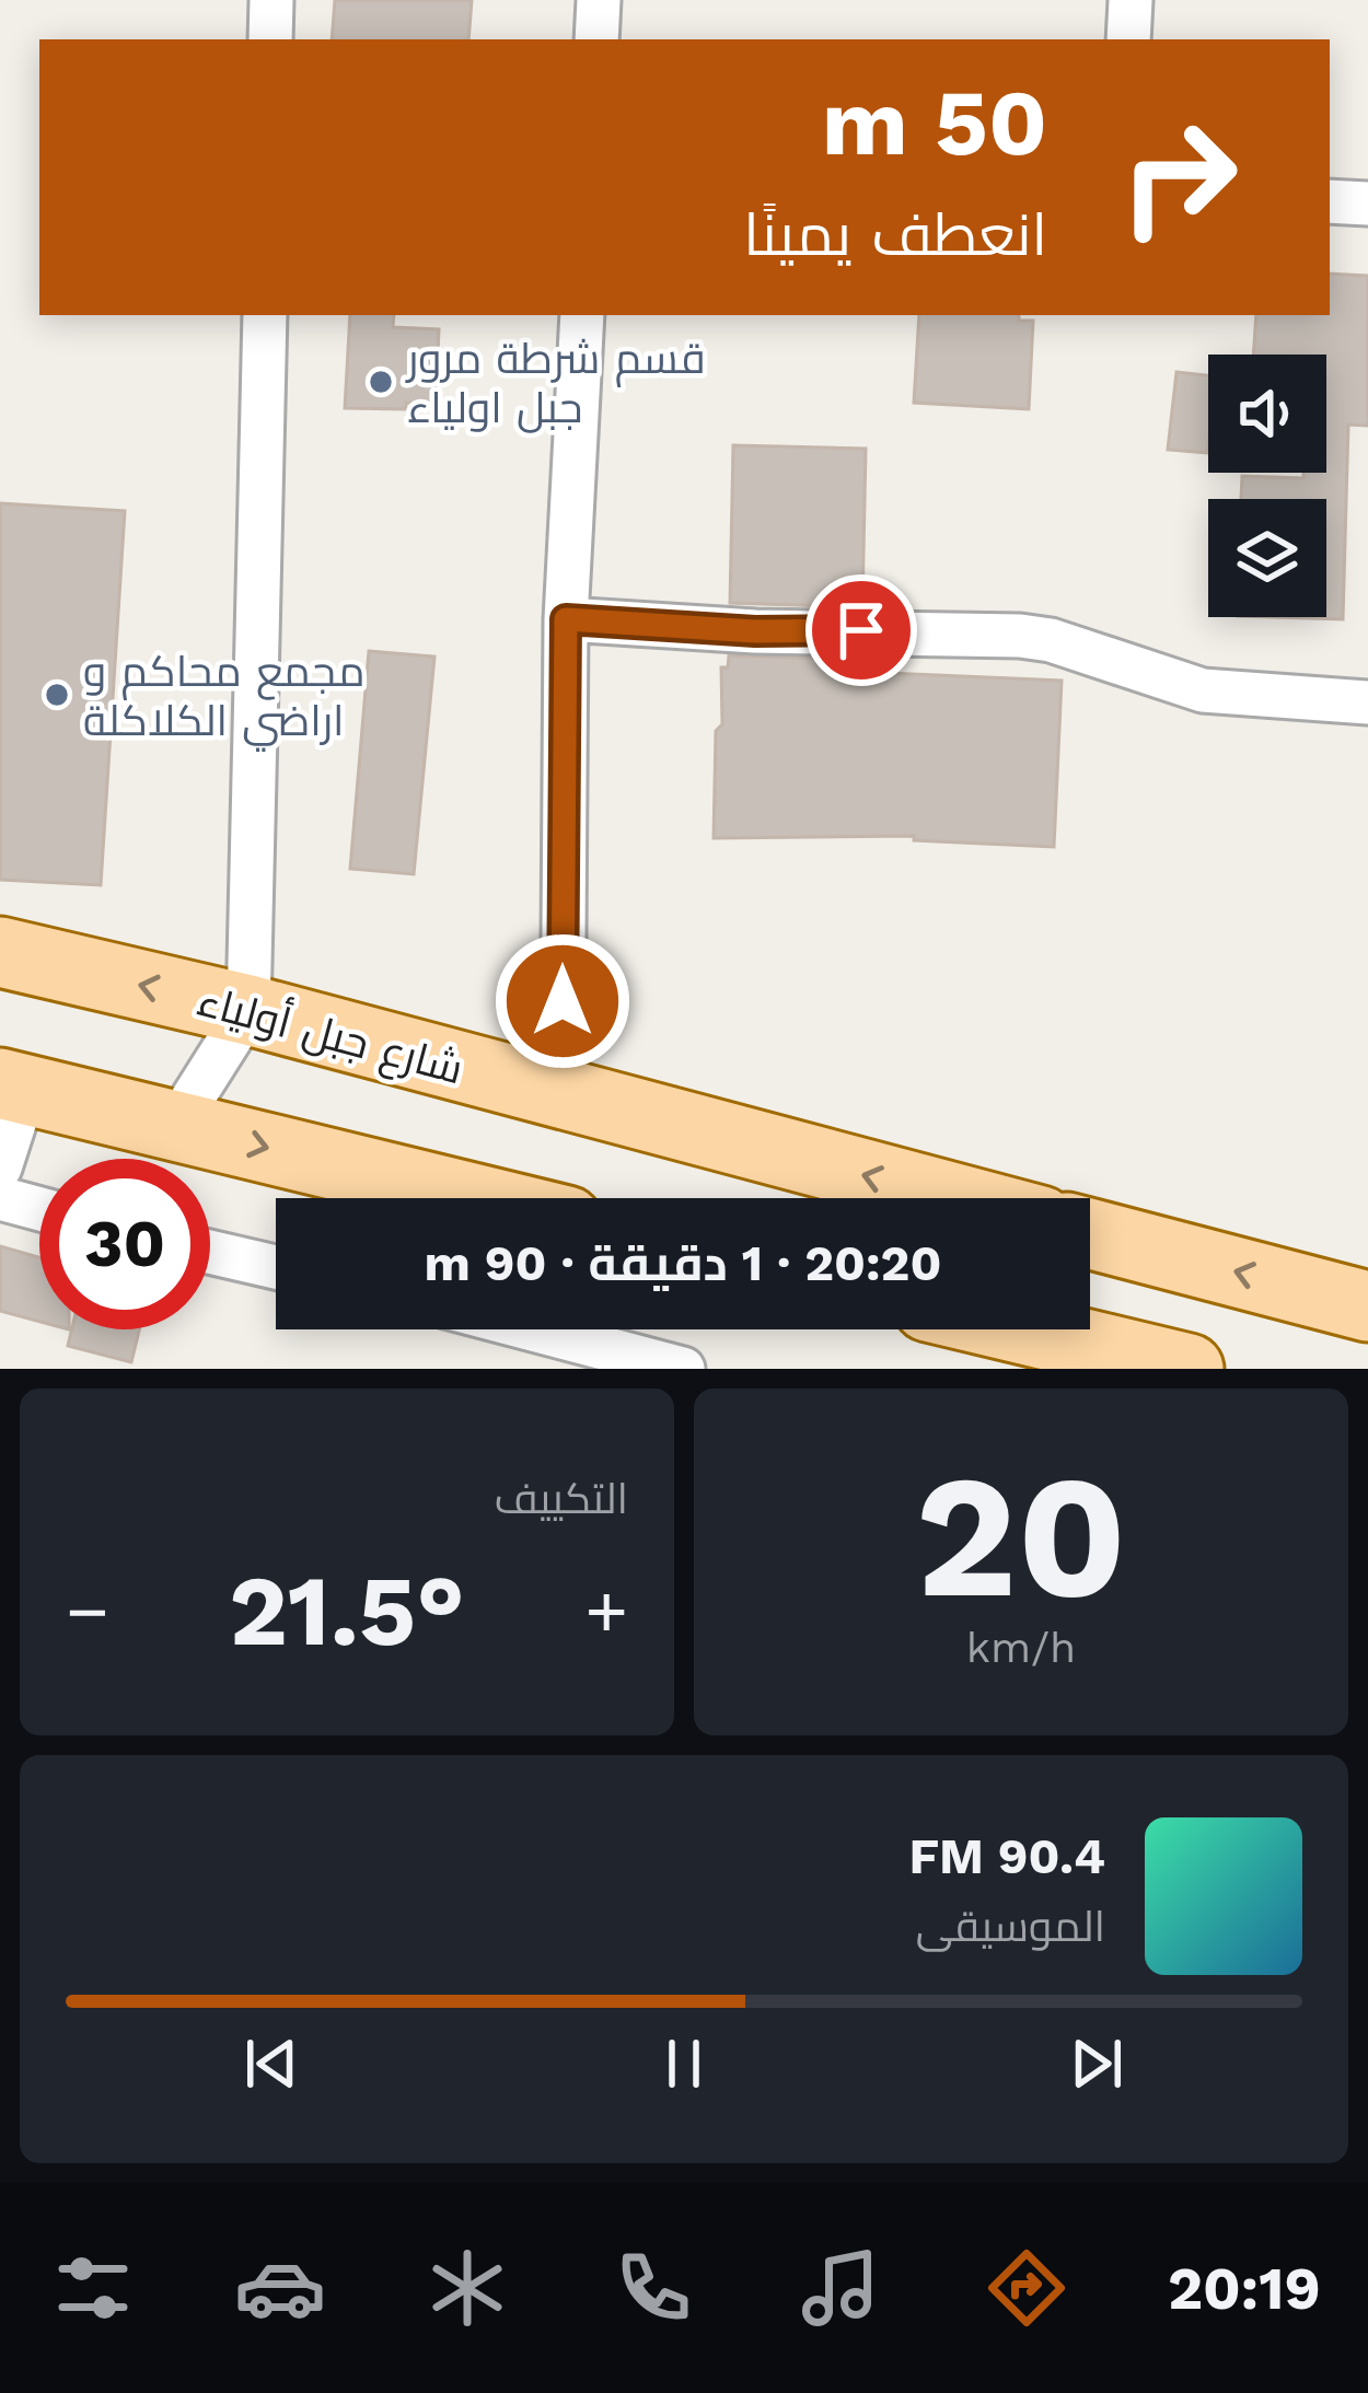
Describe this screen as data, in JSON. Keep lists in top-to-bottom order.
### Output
{
  "streets": {
    "main road": ["شارع جبل أولياء"]
  },
  "places": ["قسم شرطة مرور جبل اولياء", "مجمع محاكم و اراضي الكلاكلة"],
  "page": {
    "turn": ["50 m", "انعطف يمينًا"],
    "limit": "30",
    "trip": "20:20 · 1 دقيقة · 90 m",
    "tile": [
      ["20", "km/h"],
      "التكييف"
    ],
    "heat": ["−", "21.5°", "+"],
    "song": ["90.4 FM", "الموسيقى"],
    "tabs": "20:19"
  }
}
